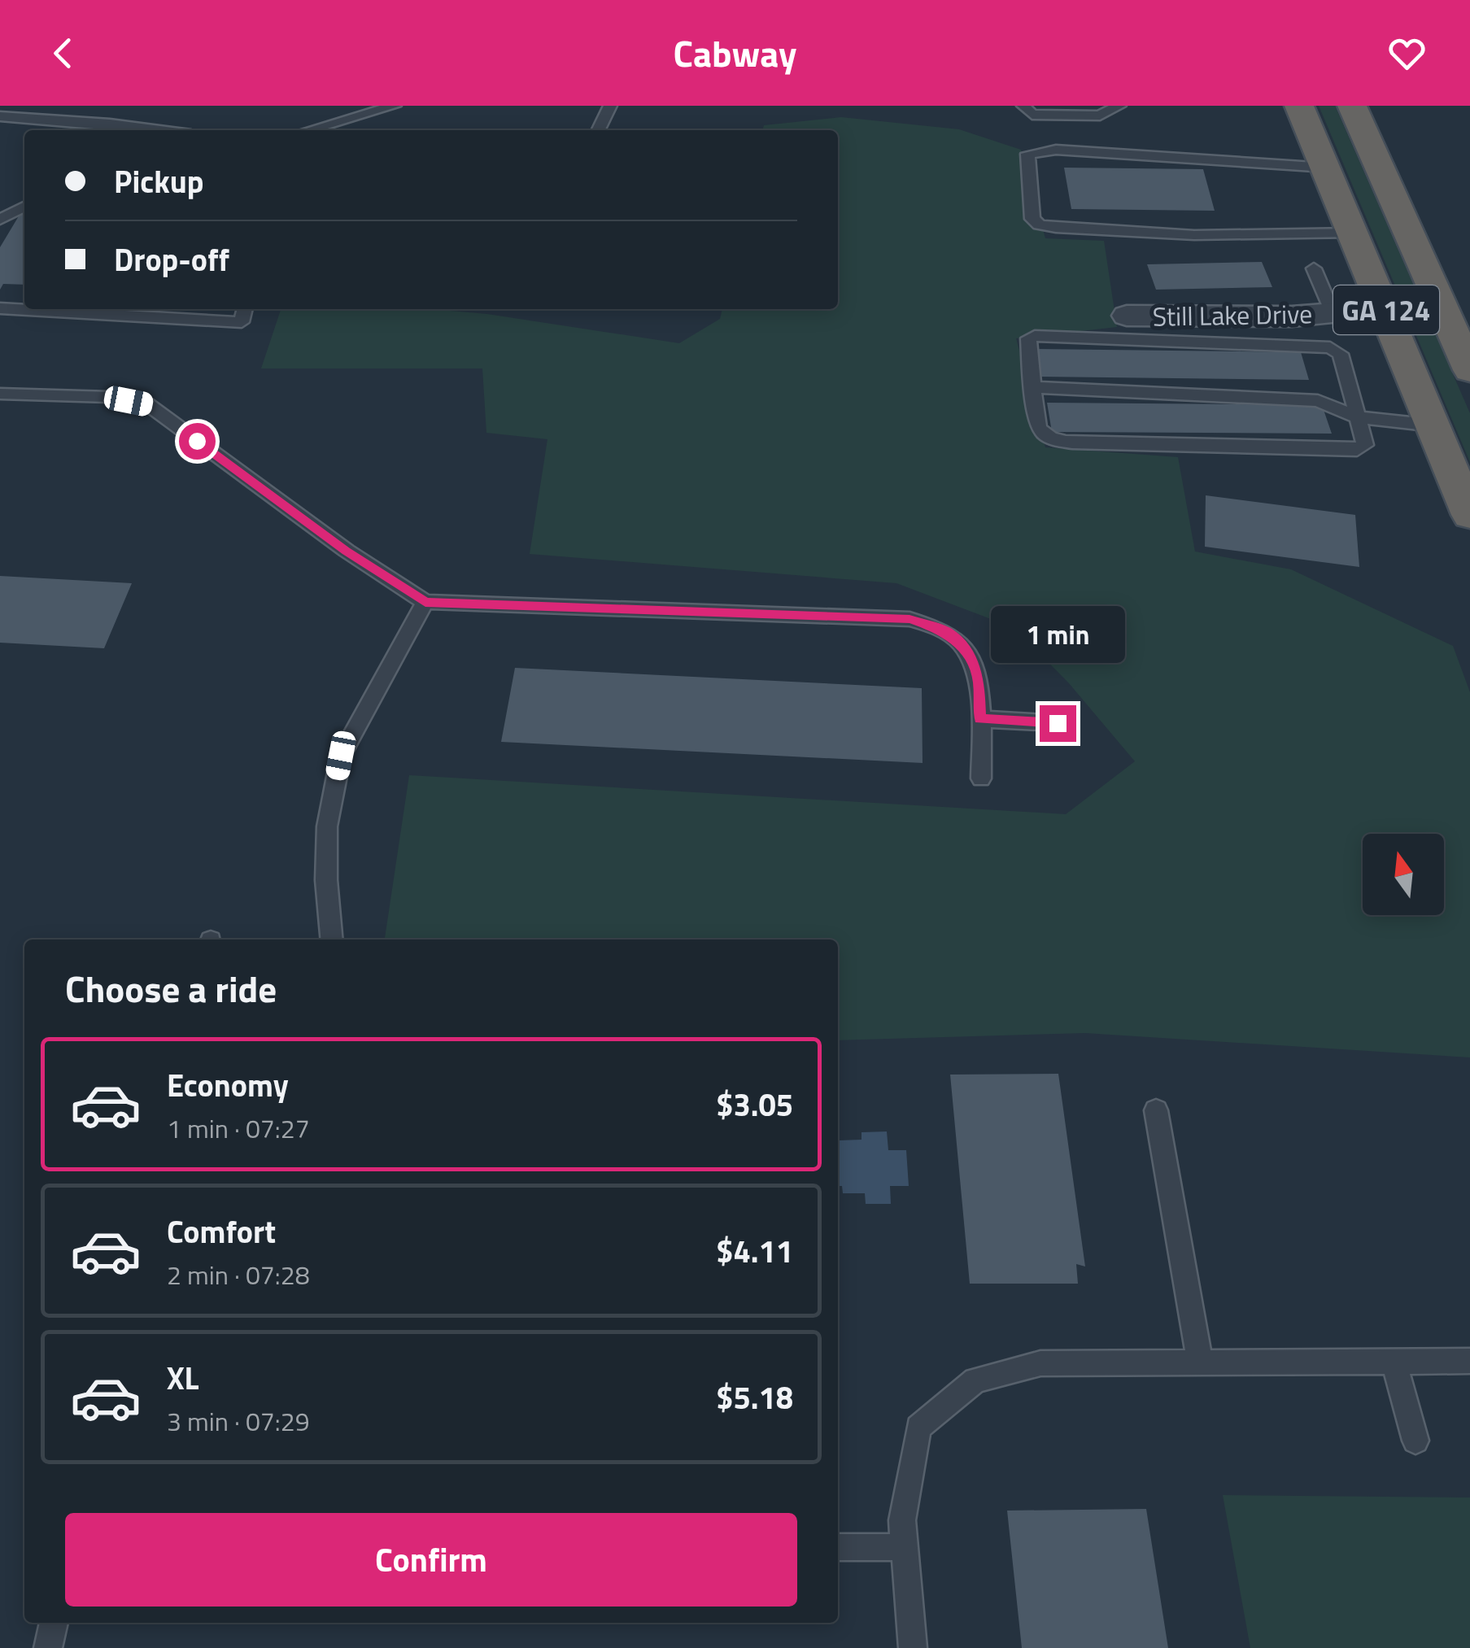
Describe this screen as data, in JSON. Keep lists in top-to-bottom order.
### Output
{
  "streets": {
    "highway": ["GA 124"],
    "street": ["Still Lake Drive"]
  },
  "crossings": [
    ["GA 124", "Still Lake Drive"]
  ],
  "north": "top",
  "page": {
    "header": "Cabway",
    "banner": ["Pickup", "Drop-off"],
    "bubble": "1 min",
    "heading": "Choose a ride",
    "list": [
      {
        "name": "Economy",
        "note": "1 min · 07:27",
        "value": "$3.05"
      },
      {
        "name": "Comfort",
        "note": "2 min · 07:28",
        "value": "$4.11"
      },
      {
        "name": "XL",
        "note": "3 min · 07:29",
        "value": "$5.18"
      }
    ],
    "buttons": "Confirm"
  }
}
